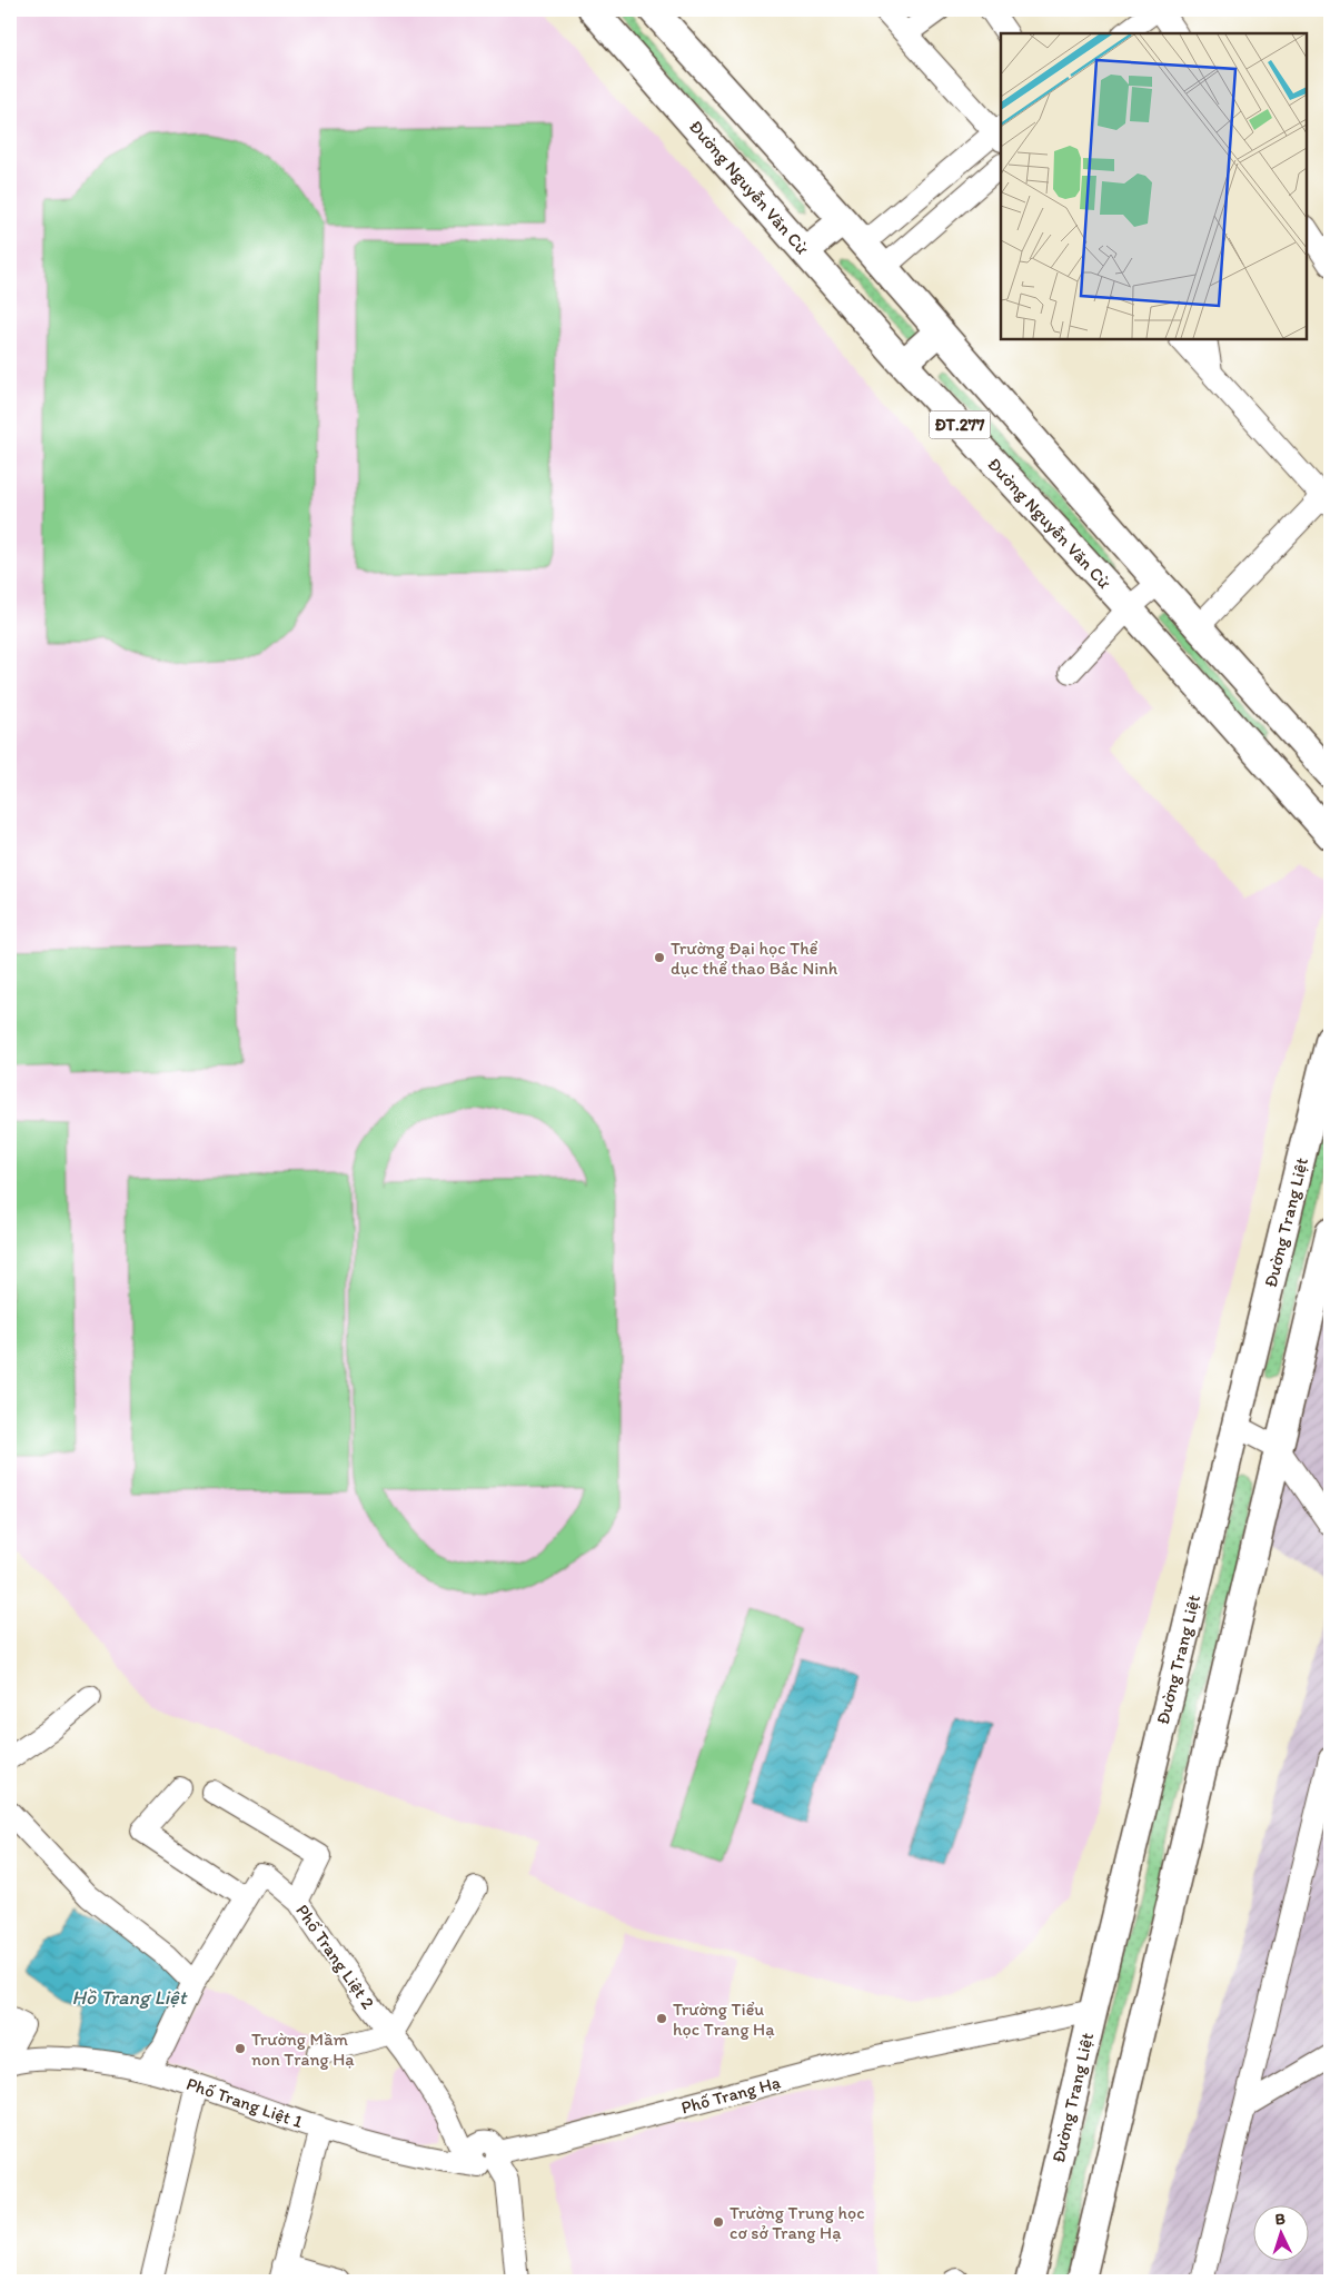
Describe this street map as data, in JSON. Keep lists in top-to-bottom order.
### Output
{
  "streets": {
    "main road": ["Đường Nguyễn Văn Cừ", "ĐT.277", "Đường Trang Liệt"],
    "street": ["Phố Trang Liệt 2", "Phố Trang Hạ", "Phố Trang Liệt 1"]
  },
  "crossings": [
    ["Đường Trang Liệt", "Phố Trang Hạ"],
    ["Phố Trang Liệt 2", "Phố Trang Hạ"],
    ["Phố Trang Liệt 2", "Phố Trang Liệt 1"],
    ["Phố Trang Hạ", "Phố Trang Liệt 1"]
  ],
  "water": ["Hồ Trang Liệt"],
  "places": [
    "Trường Đại học Thể dục thể thao Bắc Ninh",
    "Trường Tiểu học Trang Hạ",
    "Trường Mầm non Trang Hạ",
    "Trường Trung học cơ sở Trang Hạ"
  ],
  "north": "top"
}
